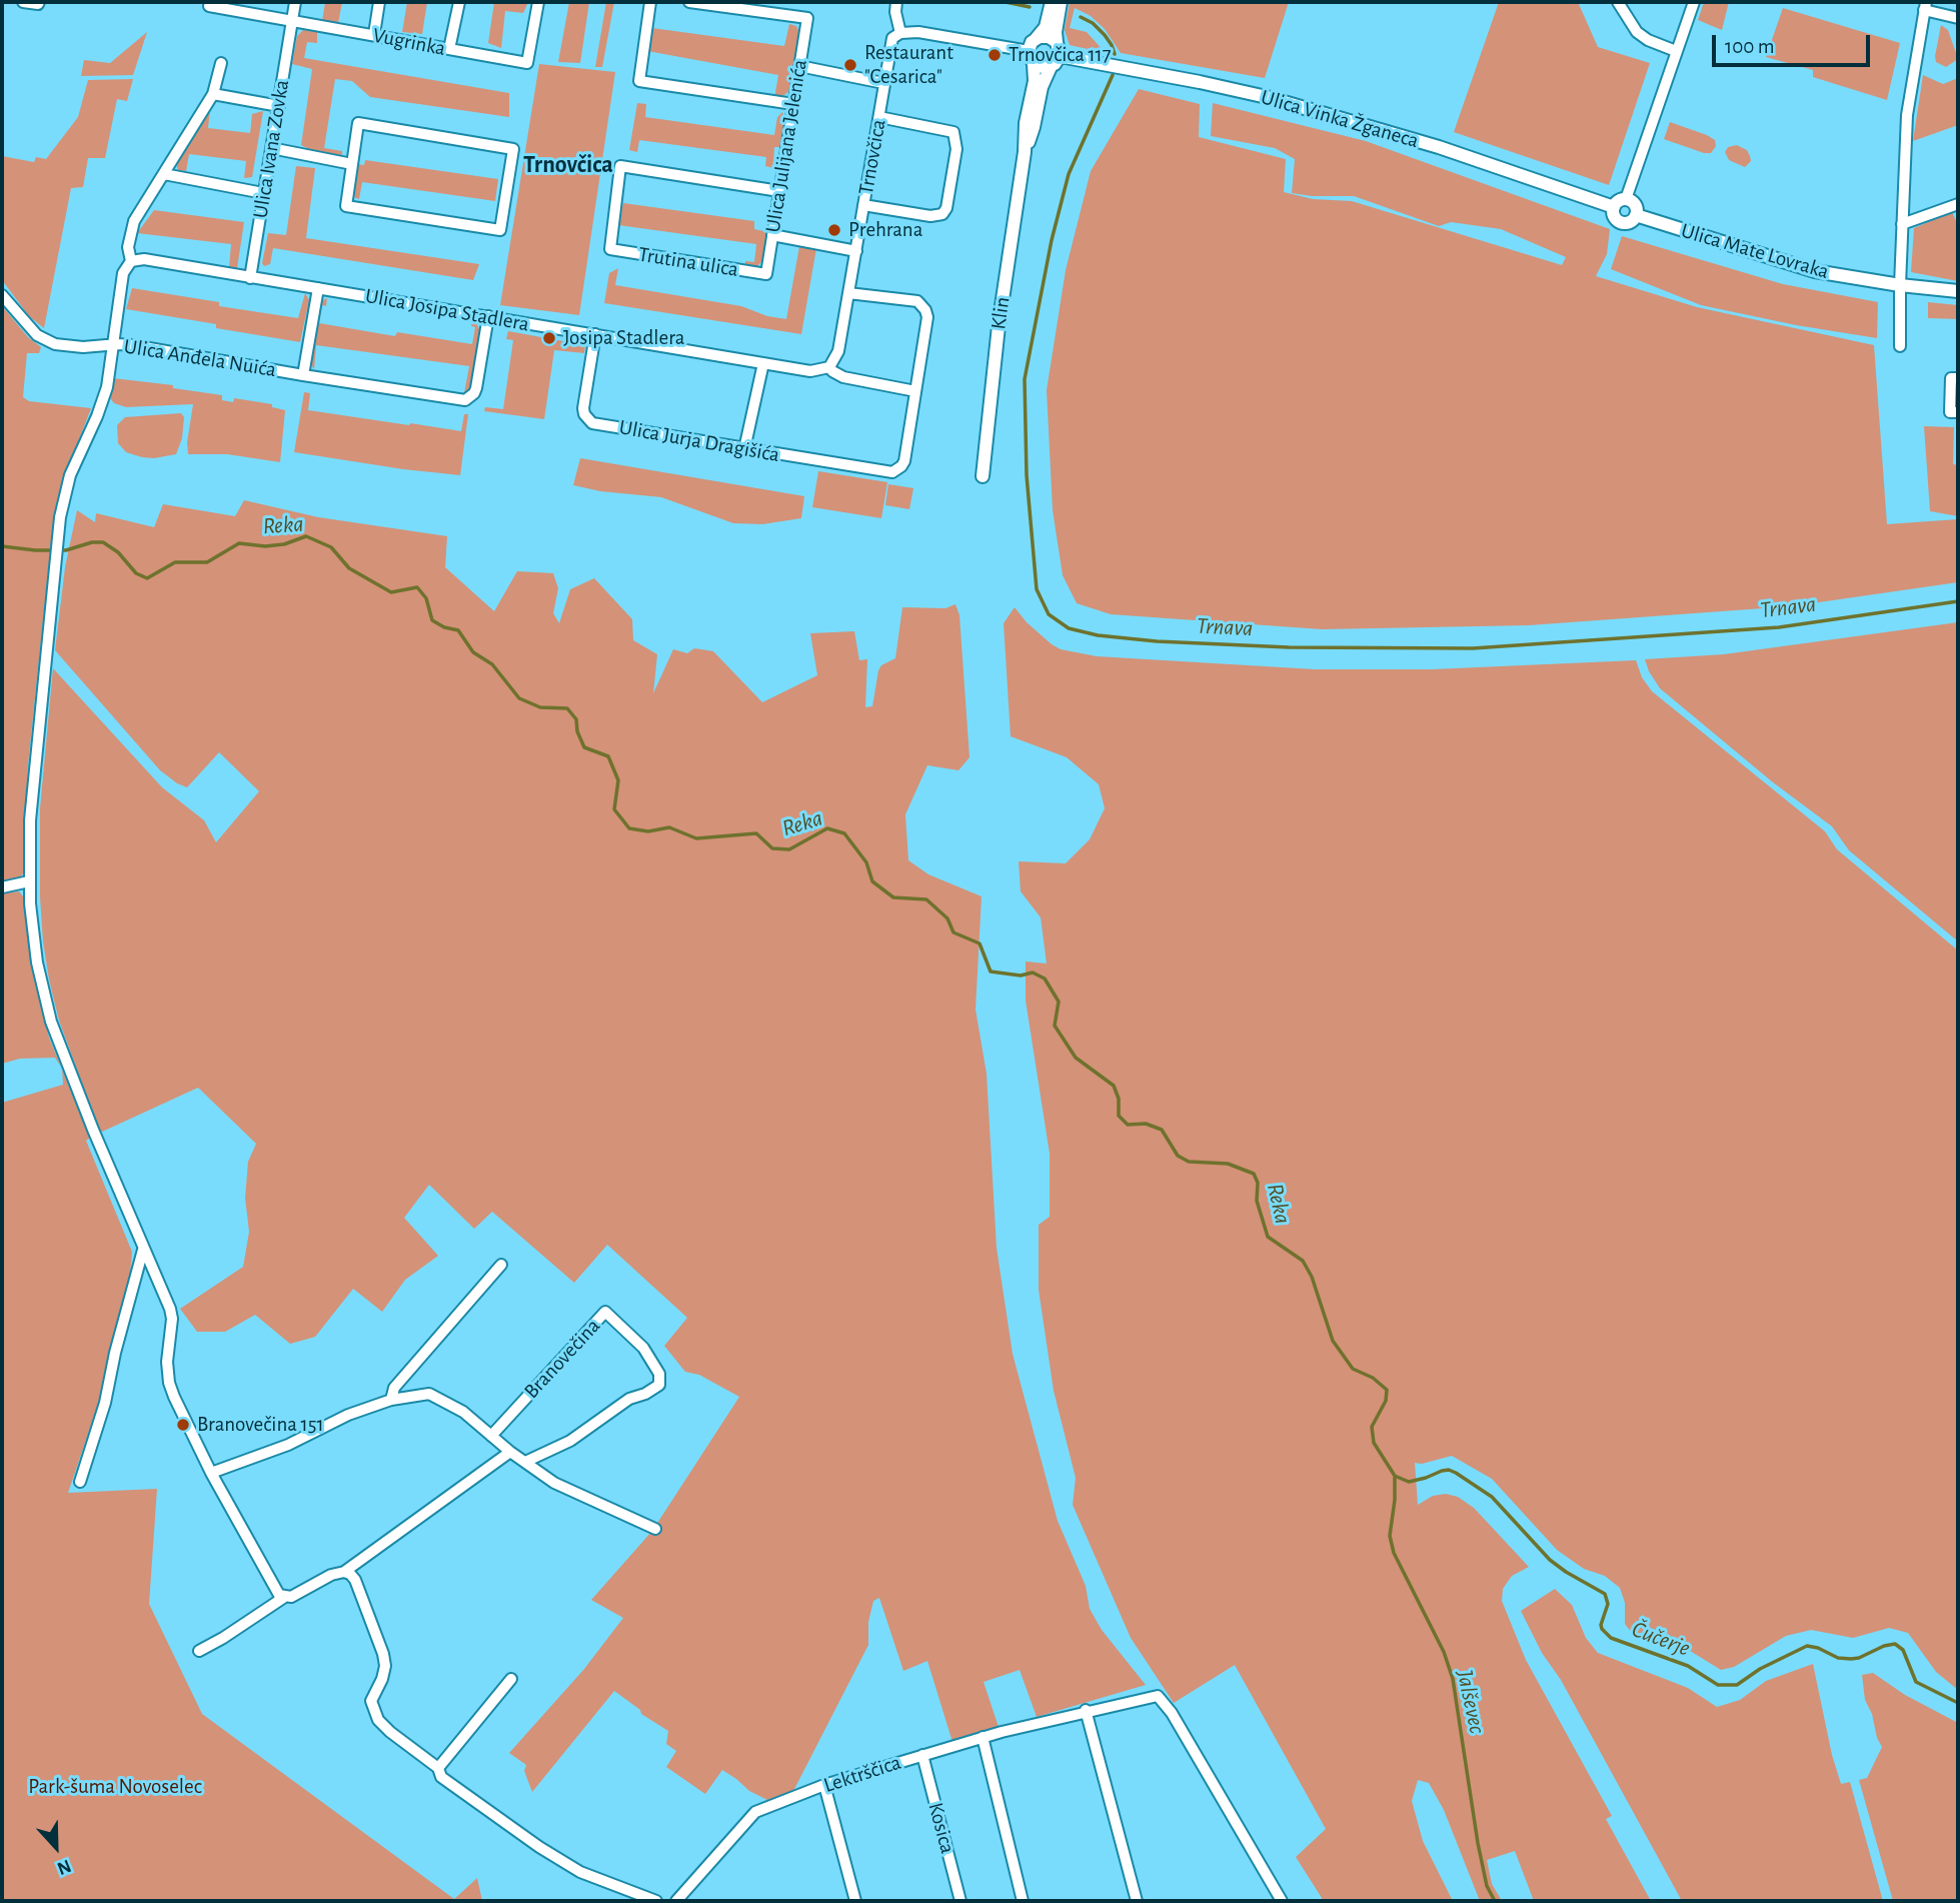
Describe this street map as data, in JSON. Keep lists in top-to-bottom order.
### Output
{
  "streets": {
    "street": [
      "Vugrinka",
      "Ulica Vinka Žganeca",
      "Ulica Julijana Jelenića",
      "Ulica Ivana Zovka",
      "Trnovčica",
      "Ulica Mate Lovraka",
      "Trutina ulica",
      "Ulica Josipa Stadlera",
      "Klin",
      "Ulica Anđela Nuića",
      "Ulica Jurja Dragišića",
      "Branovečina",
      "Lektrščica",
      "Kosica"
    ]
  },
  "crossings": [
    ["Vugrinka", "Ulica Ivana Zovka"],
    ["Ulica Vinka Žganeca", "Ulica Mate Lovraka"],
    ["Ulica Vinka Žganeca", "Klin"],
    ["Ulica Julijana Jelenića", "Trutina ulica"],
    ["Ulica Ivana Zovka", "Ulica Josipa Stadlera"],
    ["Trnovčica", "Ulica Josipa Stadlera"],
    ["Ulica Josipa Stadlera", "Ulica Anđela Nuića"],
    ["Ulica Josipa Stadlera", "Ulica Jurja Dragišića"],
    ["Lektrščica", "Kosica"]
  ],
  "districts": ["Trnovčica"],
  "water": [
    "Reka",
    "Trnava",
    "Čučerje",
    "Jalševec"
  ],
  "parks": ["Park-šuma Novoselec"],
  "places": [
    "Trnovčica 117",
    "Restaurant \"Cesarica\"",
    "Prehrana",
    "Josipa Stadlera",
    "Branovečina 151"
  ],
  "scale_bar": "100 m",
  "north": "bottom"
}
